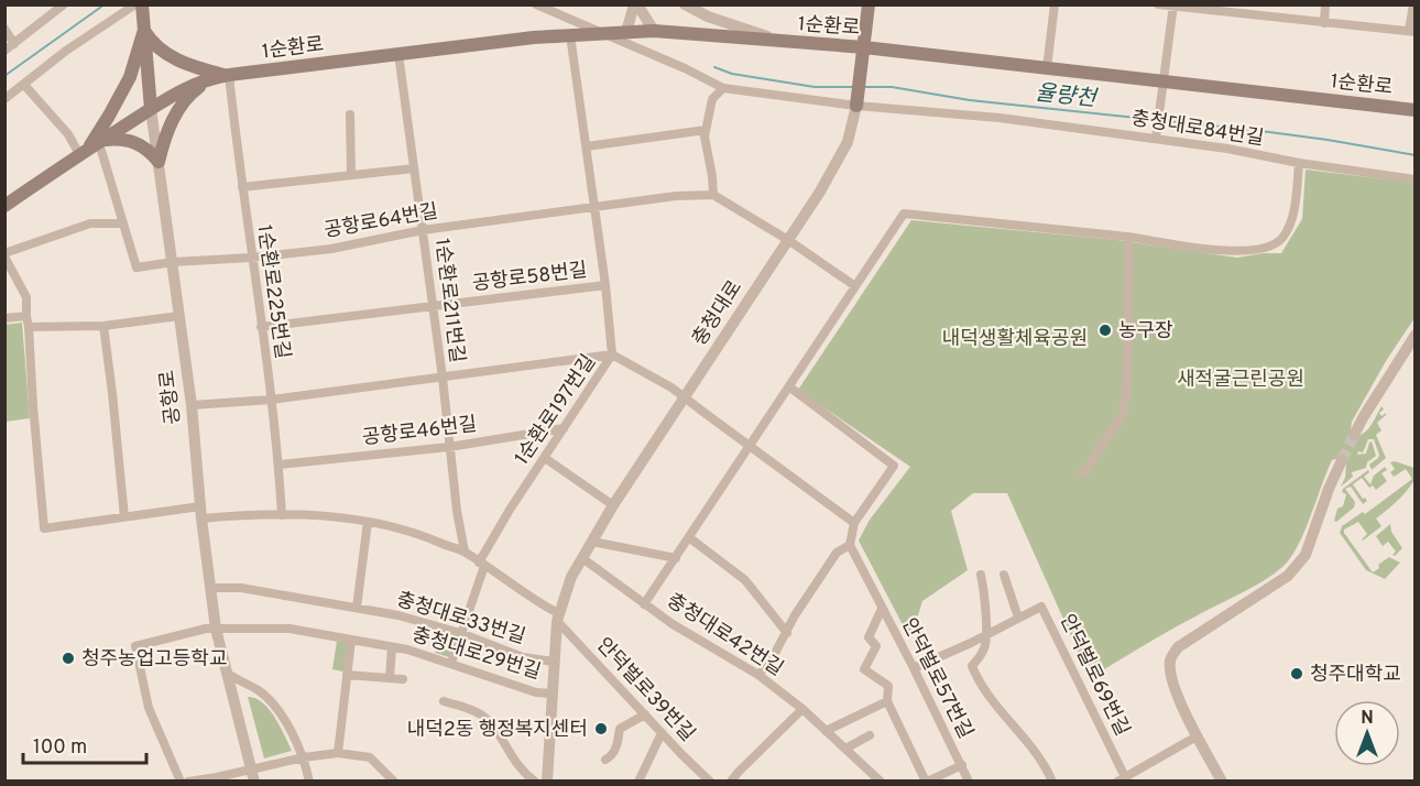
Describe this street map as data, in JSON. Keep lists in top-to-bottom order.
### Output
{
  "streets": {
    "main road": ["1순환로", "공항로"],
    "street": [
      "충청대로84번길",
      "공항로64번길",
      "공항로58번길",
      "1순환로225번길",
      "1순환로211번길",
      "충청대로",
      "1순환로197번길",
      "공항로46번길",
      "충청대로33번길",
      "충청대로42번길",
      "충청대로29번길",
      "안덕벌로69번길",
      "안덕벌로57번길",
      "안덕벌로39번길"
    ]
  },
  "crossings": [
    ["1순환로", "충청대로84번길"],
    ["1순환로", "1순환로225번길"],
    ["1순환로", "1순환로211번길"],
    ["1순환로", "공항로"],
    ["1순환로", "1순환로197번길"],
    ["충청대로84번길", "충청대로"],
    ["공항로64번길", "1순환로225번길"],
    ["공항로64번길", "1순환로211번길"],
    ["공항로64번길", "공항로"],
    ["공항로64번길", "1순환로197번길"],
    ["공항로58번길", "1순환로225번길"],
    ["공항로58번길", "1순환로211번길"],
    ["공항로58번길", "1순환로197번길"],
    ["1순환로225번길", "공항로46번길"],
    ["1순환로225번길", "안덕벌로39번길"],
    ["1순환로211번길", "공항로46번길"],
    ["1순환로211번길", "안덕벌로39번길"],
    ["충청대로", "충청대로33번길"],
    ["충청대로", "충청대로42번길"],
    ["충청대로", "충청대로29번길"],
    ["충청대로", "안덕벌로39번길"],
    ["공항로", "충청대로33번길"],
    ["공항로", "충청대로29번길"],
    ["공항로", "안덕벌로39번길"],
    ["1순환로197번길", "공항로46번길"],
    ["1순환로197번길", "충청대로33번길"],
    ["1순환로197번길", "충청대로29번길"],
    ["1순환로197번길", "안덕벌로39번길"],
    ["안덕벌로69번길", "안덕벌로57번길"]
  ],
  "water": ["율량천"],
  "parks": ["내덕생활체육공원", "새적굴근린공원"],
  "places": [
    "농구장",
    "청주농업고등학교",
    "청주대학교",
    "내덕2동 행정복지센터"
  ],
  "scale_bar": "100 m",
  "north": "top"
}
